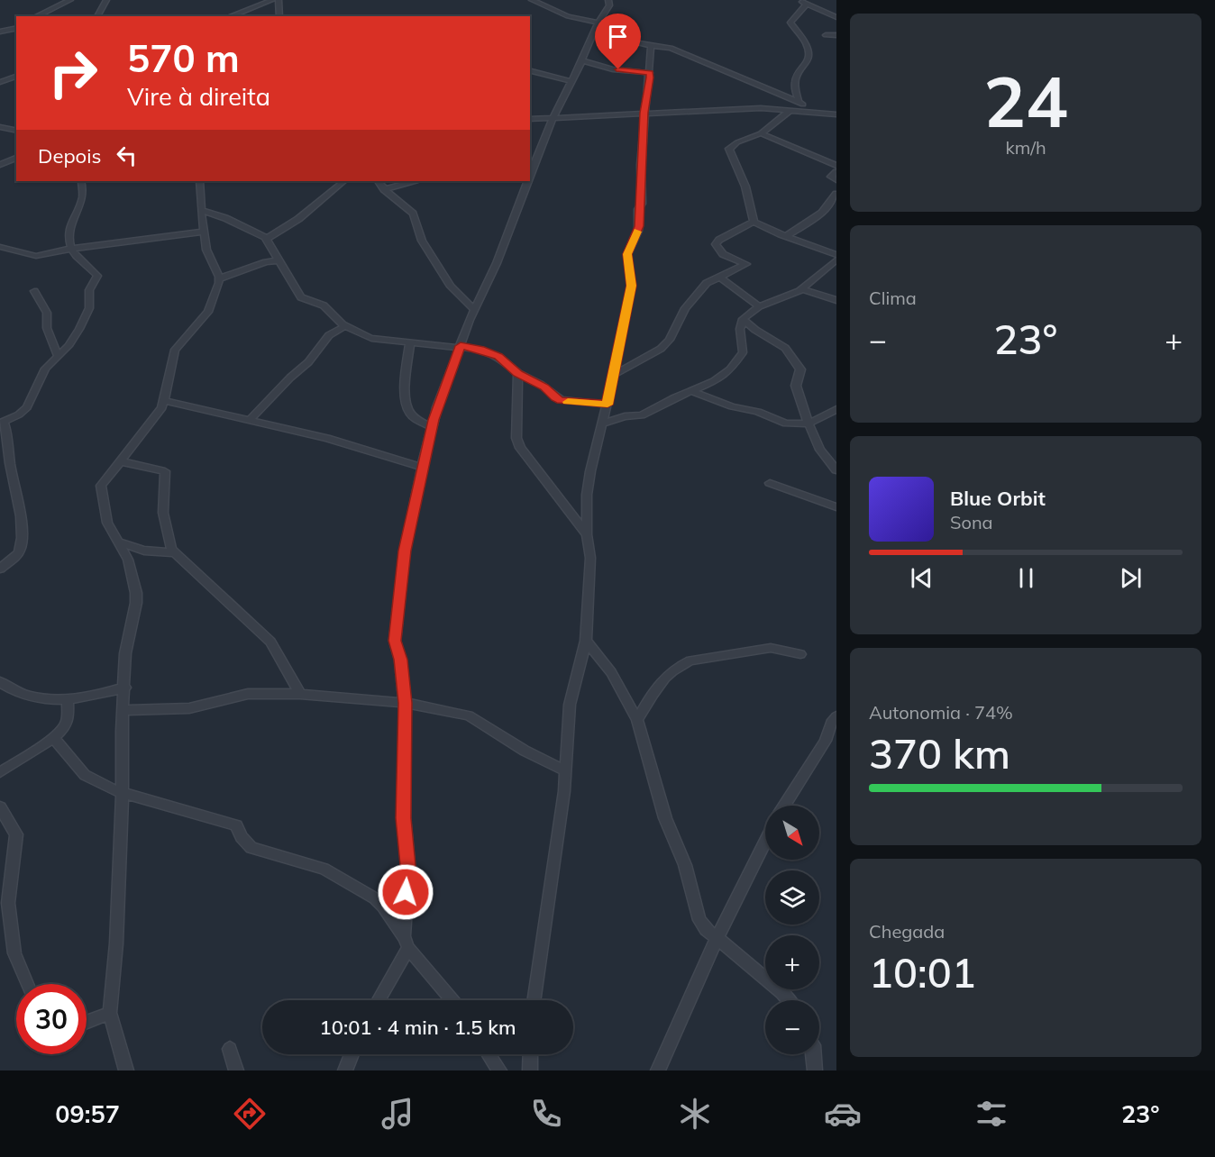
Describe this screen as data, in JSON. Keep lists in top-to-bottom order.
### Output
{
  "north": "bottom right",
  "page": {
    "tile": [
      ["24", "km/h"],
      "Clima",
      ["Autonomia · 74%", "370 km"],
      ["Chegada", "10:01"]
    ],
    "turn": ["570 m", "Vire à direita"],
    "then": "Depois",
    "heat": ["−", "23°", "+"],
    "song": ["Blue Orbit", "Sona"],
    "map_buttons": ["+", "−"],
    "limit": "30",
    "trip": "10:01 · 4 min · 1.5 km",
    "tabs": ["09:57", "23°"]
  }
}
